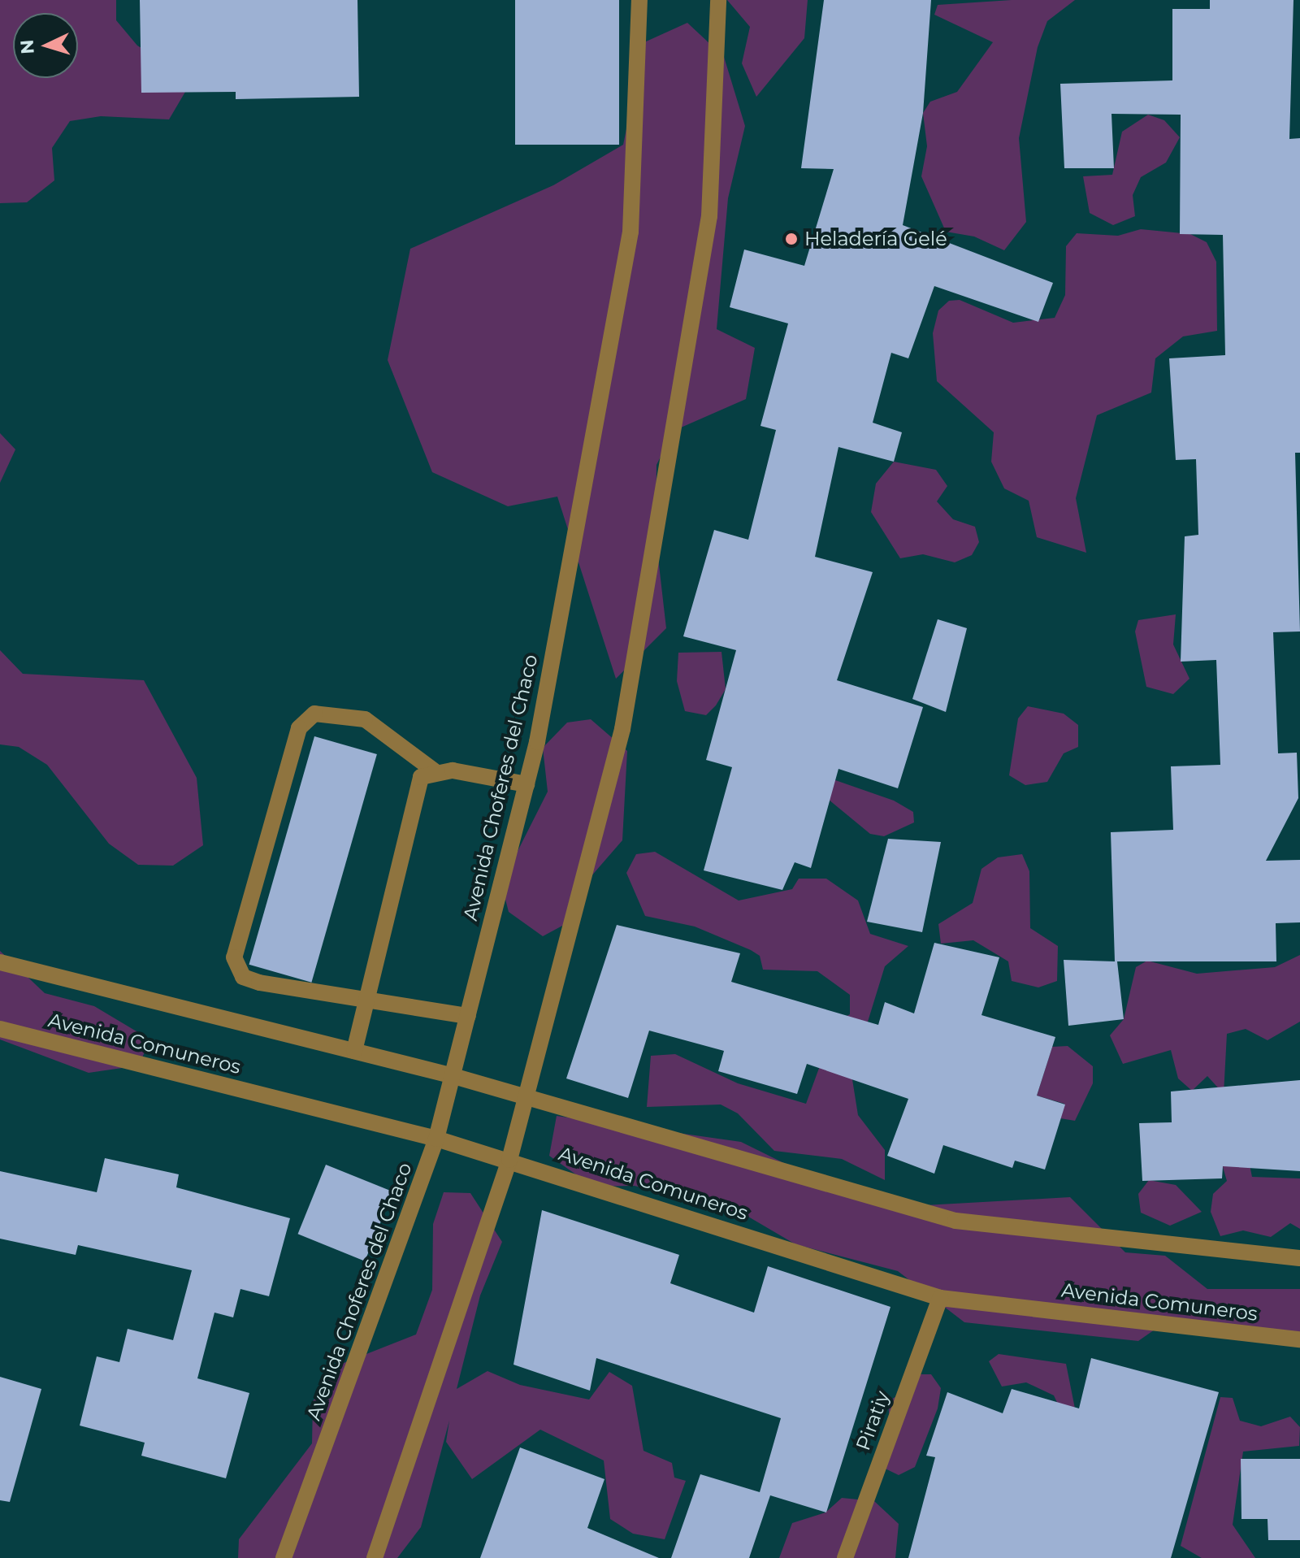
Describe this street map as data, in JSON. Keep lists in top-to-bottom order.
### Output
{
  "streets": {
    "street": ["Avenida Choferes del Chaco", "Avenida Comuneros", "Piratiy"]
  },
  "crossings": [
    ["Avenida Choferes del Chaco", "Avenida Comuneros"],
    ["Avenida Comuneros", "Piratiy"]
  ],
  "places": ["Heladería Gelé"],
  "north": "left"
}
